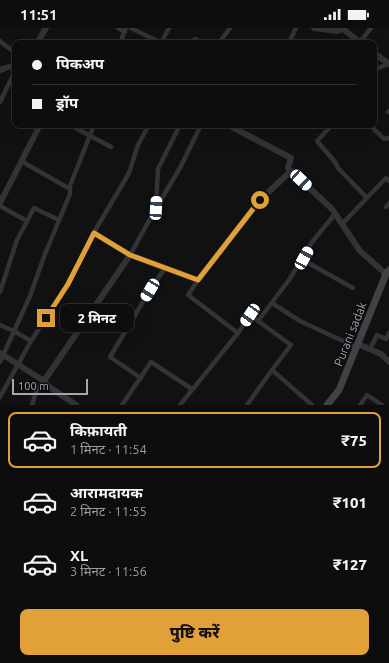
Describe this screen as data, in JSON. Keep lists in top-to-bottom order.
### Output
{
  "streets": {
    "main road": ["Purani sadak"]
  },
  "scale_bar": "100 m",
  "page": {
    "status": "11:51",
    "banner": ["पिकअप", "ड्रॉप"],
    "bubble": "2 मिनट",
    "scale": "100 m",
    "list": [
      {
        "name": "किफ़ायती",
        "note": "1 मिनट · 11:54",
        "value": "₹75"
      },
      {
        "name": "आरामदायक",
        "note": "2 मिनट · 11:55",
        "value": "₹101"
      },
      {
        "name": "XL",
        "note": "3 मिनट · 11:56",
        "value": "₹127"
      }
    ],
    "buttons": "पुष्टि करें"
  }
}
